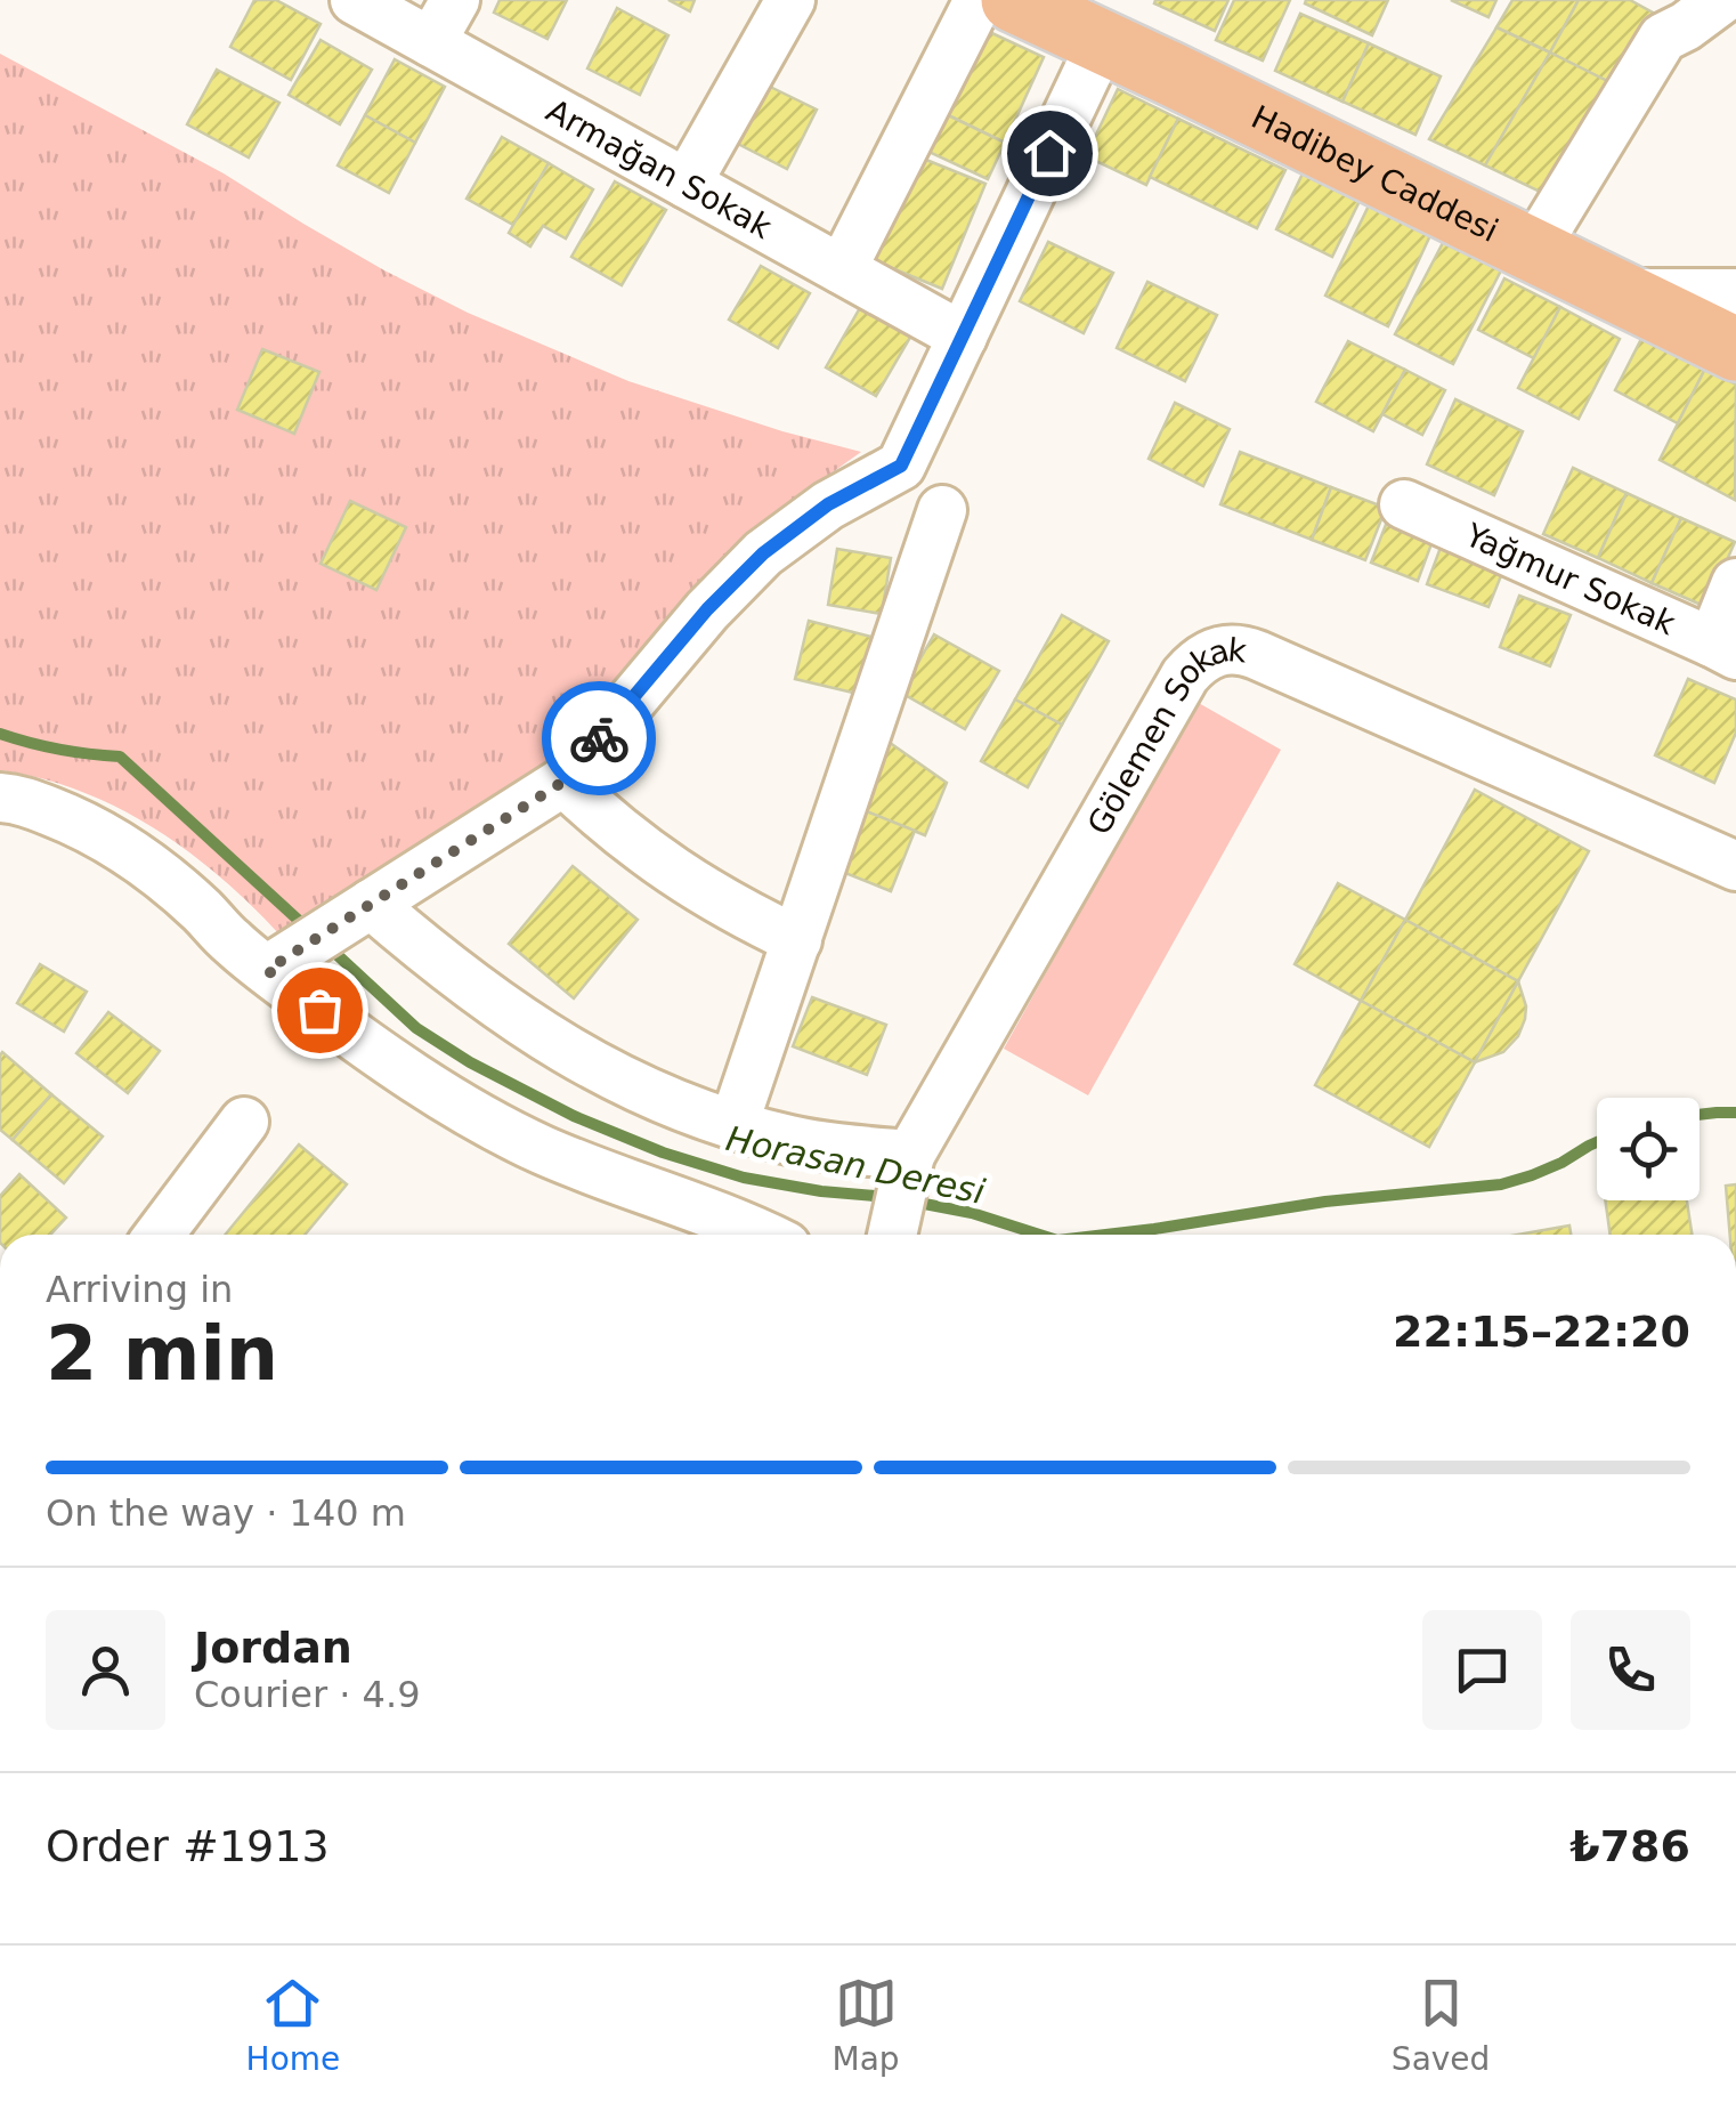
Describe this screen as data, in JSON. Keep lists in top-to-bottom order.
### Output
{
  "streets": {
    "main road": ["Hadibey Caddesi"],
    "street": ["Armağan Sokak", "Yağmur Sokak", "Gölemen Sokak"]
  },
  "water": ["Horasan Deresi"],
  "page": {
    "heading": ["2 min", "Arriving in", "22:15–22:20"],
    "panel": [
      "Jordan",
      "Courier · 4.9",
      "Order #1913",
      "₺786"
    ],
    "bar": "On the way · 140 m",
    "tabs": ["Home", "Map", "Saved"]
  }
}
